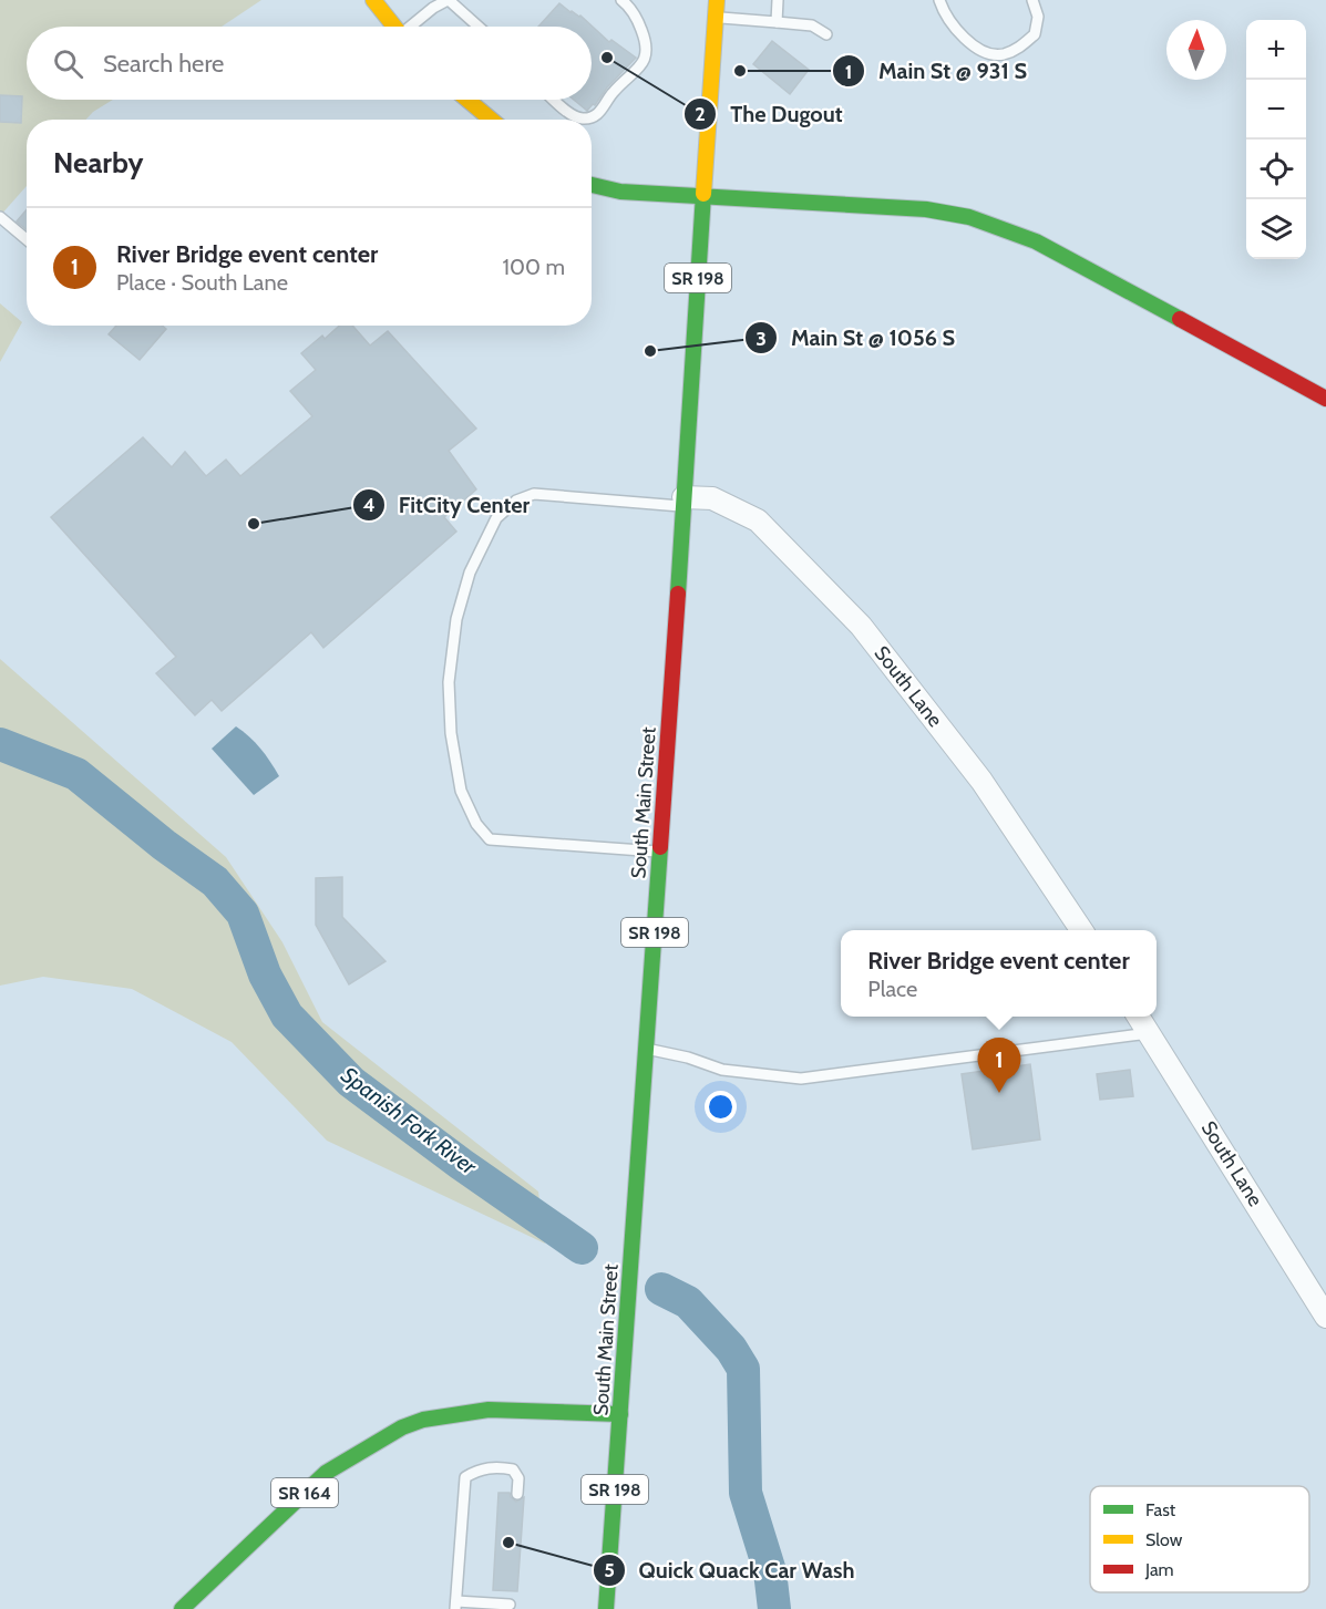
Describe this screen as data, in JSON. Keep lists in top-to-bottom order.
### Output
{
  "streets": {
    "main road": ["SR 198", "South Main Street", "SR 164"],
    "street": ["South Lane"]
  },
  "crossings": [
    ["South Lane", "South Main Street"],
    ["South Main Street", "SR 164"]
  ],
  "water": ["Spanish Fork River"],
  "places": [
    "The Dugout",
    "Main St @ 931 S",
    "Main St @ 1056 S",
    "FitCity Center",
    "Quick Quack Car Wash"
  ],
  "legend": ["Fast", "Slow", "Jam"],
  "north": "top",
  "page": {
    "map_buttons": ["+", "−"],
    "search": "Search here",
    "heading": "Nearby",
    "list": [
      {
        "mark": "1",
        "name": "River Bridge event center",
        "note": "Place · South Lane",
        "value": "100 m"
      }
    ],
    "popup": ["River Bridge event center", "Place"],
    "pins": "1"
  }
}
